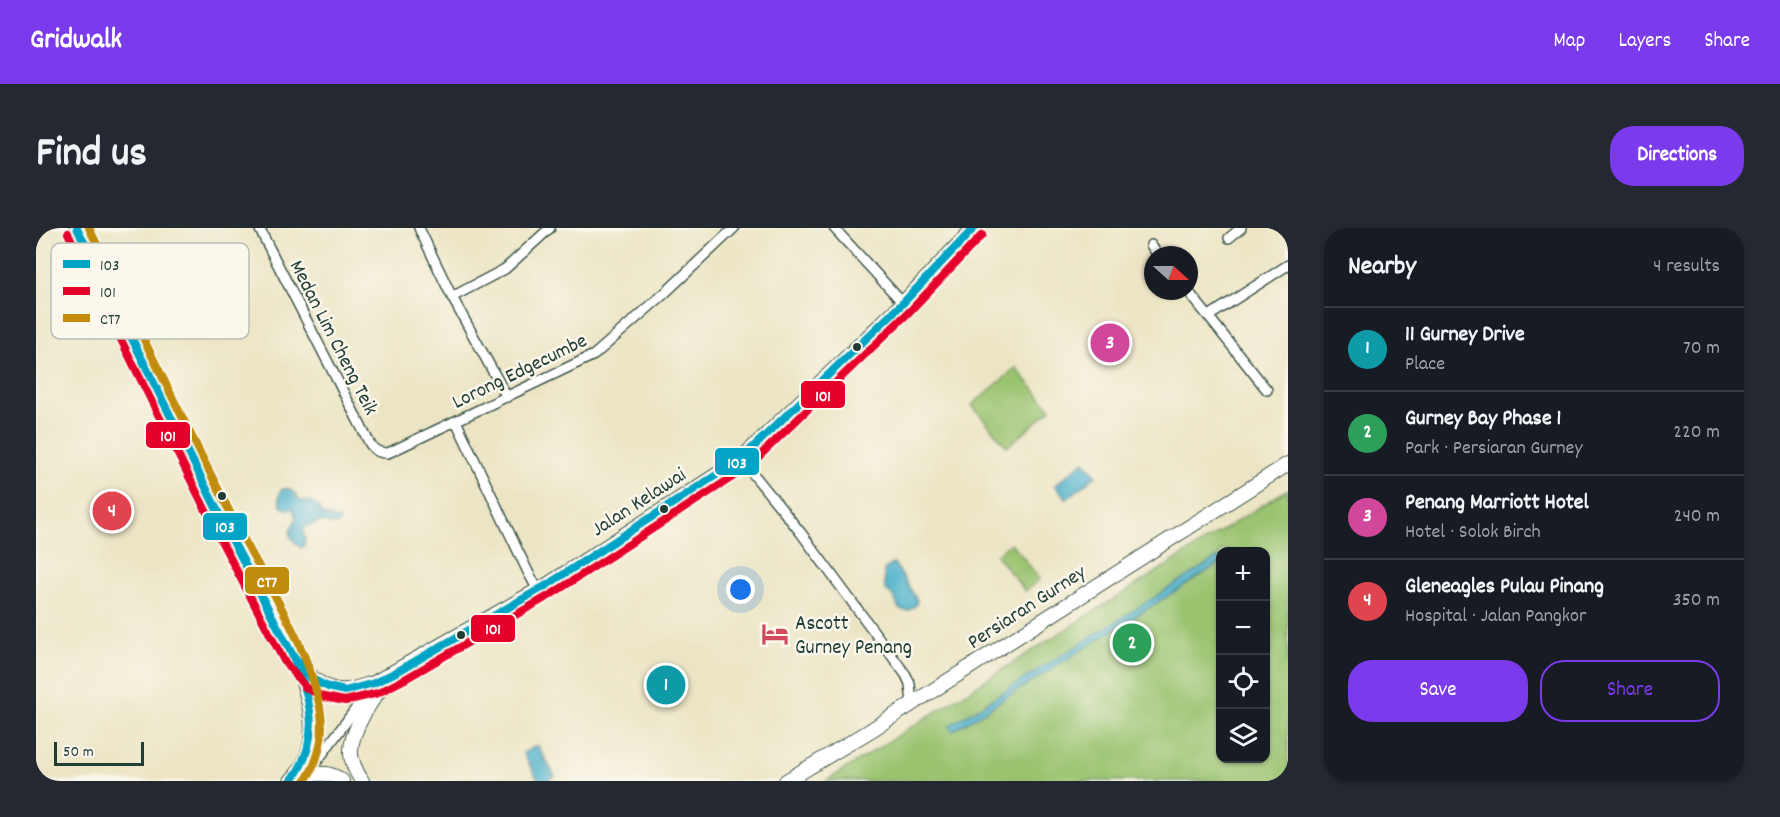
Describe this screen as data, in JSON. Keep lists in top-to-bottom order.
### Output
{
  "streets": {
    "main road": ["Jalan Kelawai", "Persiaran Gurney"],
    "street": ["Medan Lim Cheng Teik", "Lorong Edgecumbe"]
  },
  "crossings": [
    ["Medan Lim Cheng Teik", "Lorong Edgecumbe"]
  ],
  "places": {
    "hotel": ["Ascott Gurney Penang"]
  },
  "lines": ["transit line 103", "transit line CT7", "transit line 101"],
  "legend": ["103", "101", "CT7"],
  "scale_bar": "50 m",
  "north": "right",
  "page": {
    "header": "Gridwalk",
    "nav": ["Map", "Layers", "Share"],
    "title": "Find us",
    "buttons": [
      "Directions",
      ["Save", "Share"]
    ],
    "heading": ["Nearby", "4 results"],
    "list": [
      {
        "mark": "1",
        "name": "11 Gurney Drive",
        "note": "Place",
        "value": "70 m"
      },
      {
        "mark": "2",
        "name": "Gurney Bay Phase 1",
        "note": "Park · Persiaran Gurney",
        "value": "220 m"
      },
      {
        "mark": "3",
        "name": "Penang Marriott Hotel",
        "note": "Hotel · Solok Birch",
        "value": "240 m"
      },
      {
        "mark": "4",
        "name": "Gleneagles Pulau Pinang",
        "note": "Hospital · Jalan Pangkor",
        "value": "350 m"
      }
    ],
    "pins": [
      "3",
      "4",
      "2",
      "1"
    ],
    "map_buttons": ["+", "−"],
    "scale": "50 m"
  }
}
